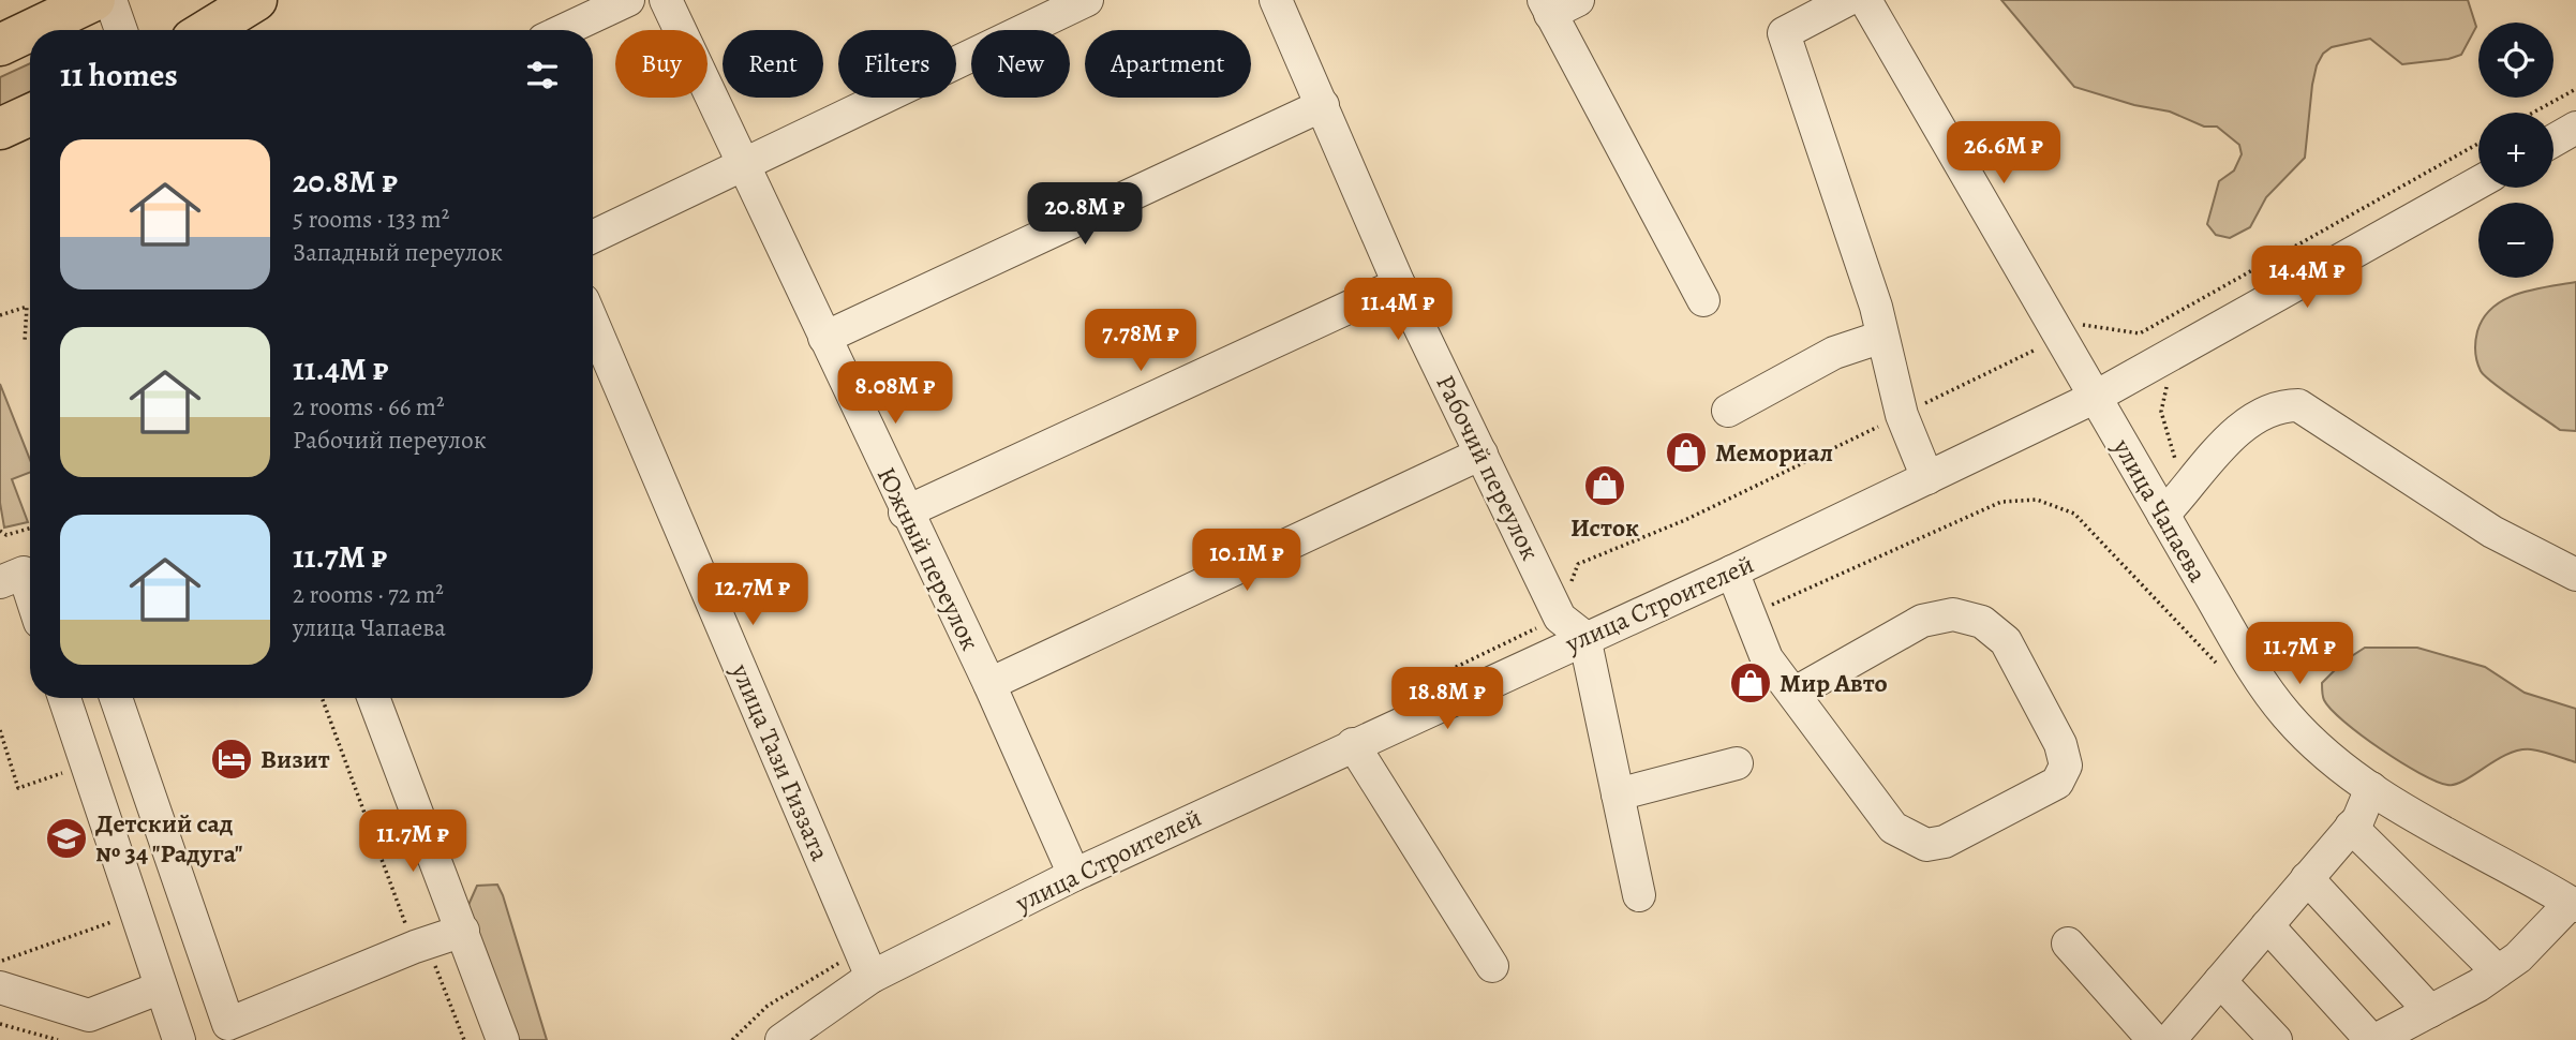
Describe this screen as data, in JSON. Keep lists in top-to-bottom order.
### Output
{
  "streets": {
    "street": [
      "Рабочий переулок",
      "улица Чапаева",
      "Южный переулок",
      "улица Строителей",
      "улица Тази Гиззата"
    ]
  },
  "crossings": [
    ["Рабочий переулок", "улица Строителей"],
    ["улица Чапаева", "улица Строителей"],
    ["Южный переулок", "улица Строителей"],
    ["улица Строителей", "улица Тази Гиззата"]
  ],
  "places": {
    "shop": ["Мемориал", "Исток", "Мир Авто"],
    "hotel": ["Визит"],
    "school or university": ["Детский сад № 34 \"Радуга\""]
  },
  "page": {
    "map_buttons": ["+", "−"],
    "chip": [
      "Buy",
      "Rent",
      "Filters",
      "New",
      "Apartment"
    ],
    "heading": "11 homes",
    "list": [
      {
        "name": "20.8M ₽",
        "note": "5 rooms · 133 m² · Западный переулок"
      },
      {
        "name": "11.4M ₽",
        "note": "2 rooms · 66 m² · Рабочий переулок"
      },
      {
        "name": "11.7M ₽",
        "note": "2 rooms · 72 m² · улица Чапаева"
      }
    ],
    "price": [
      "26.6M ₽",
      "20.8M ₽",
      "14.4M ₽",
      "11.4M ₽",
      "7.78M ₽",
      "8.08M ₽",
      "10.1M ₽",
      "12.7M ₽",
      "11.7M ₽",
      "18.8M ₽",
      "11.7M ₽"
    ]
  }
}
